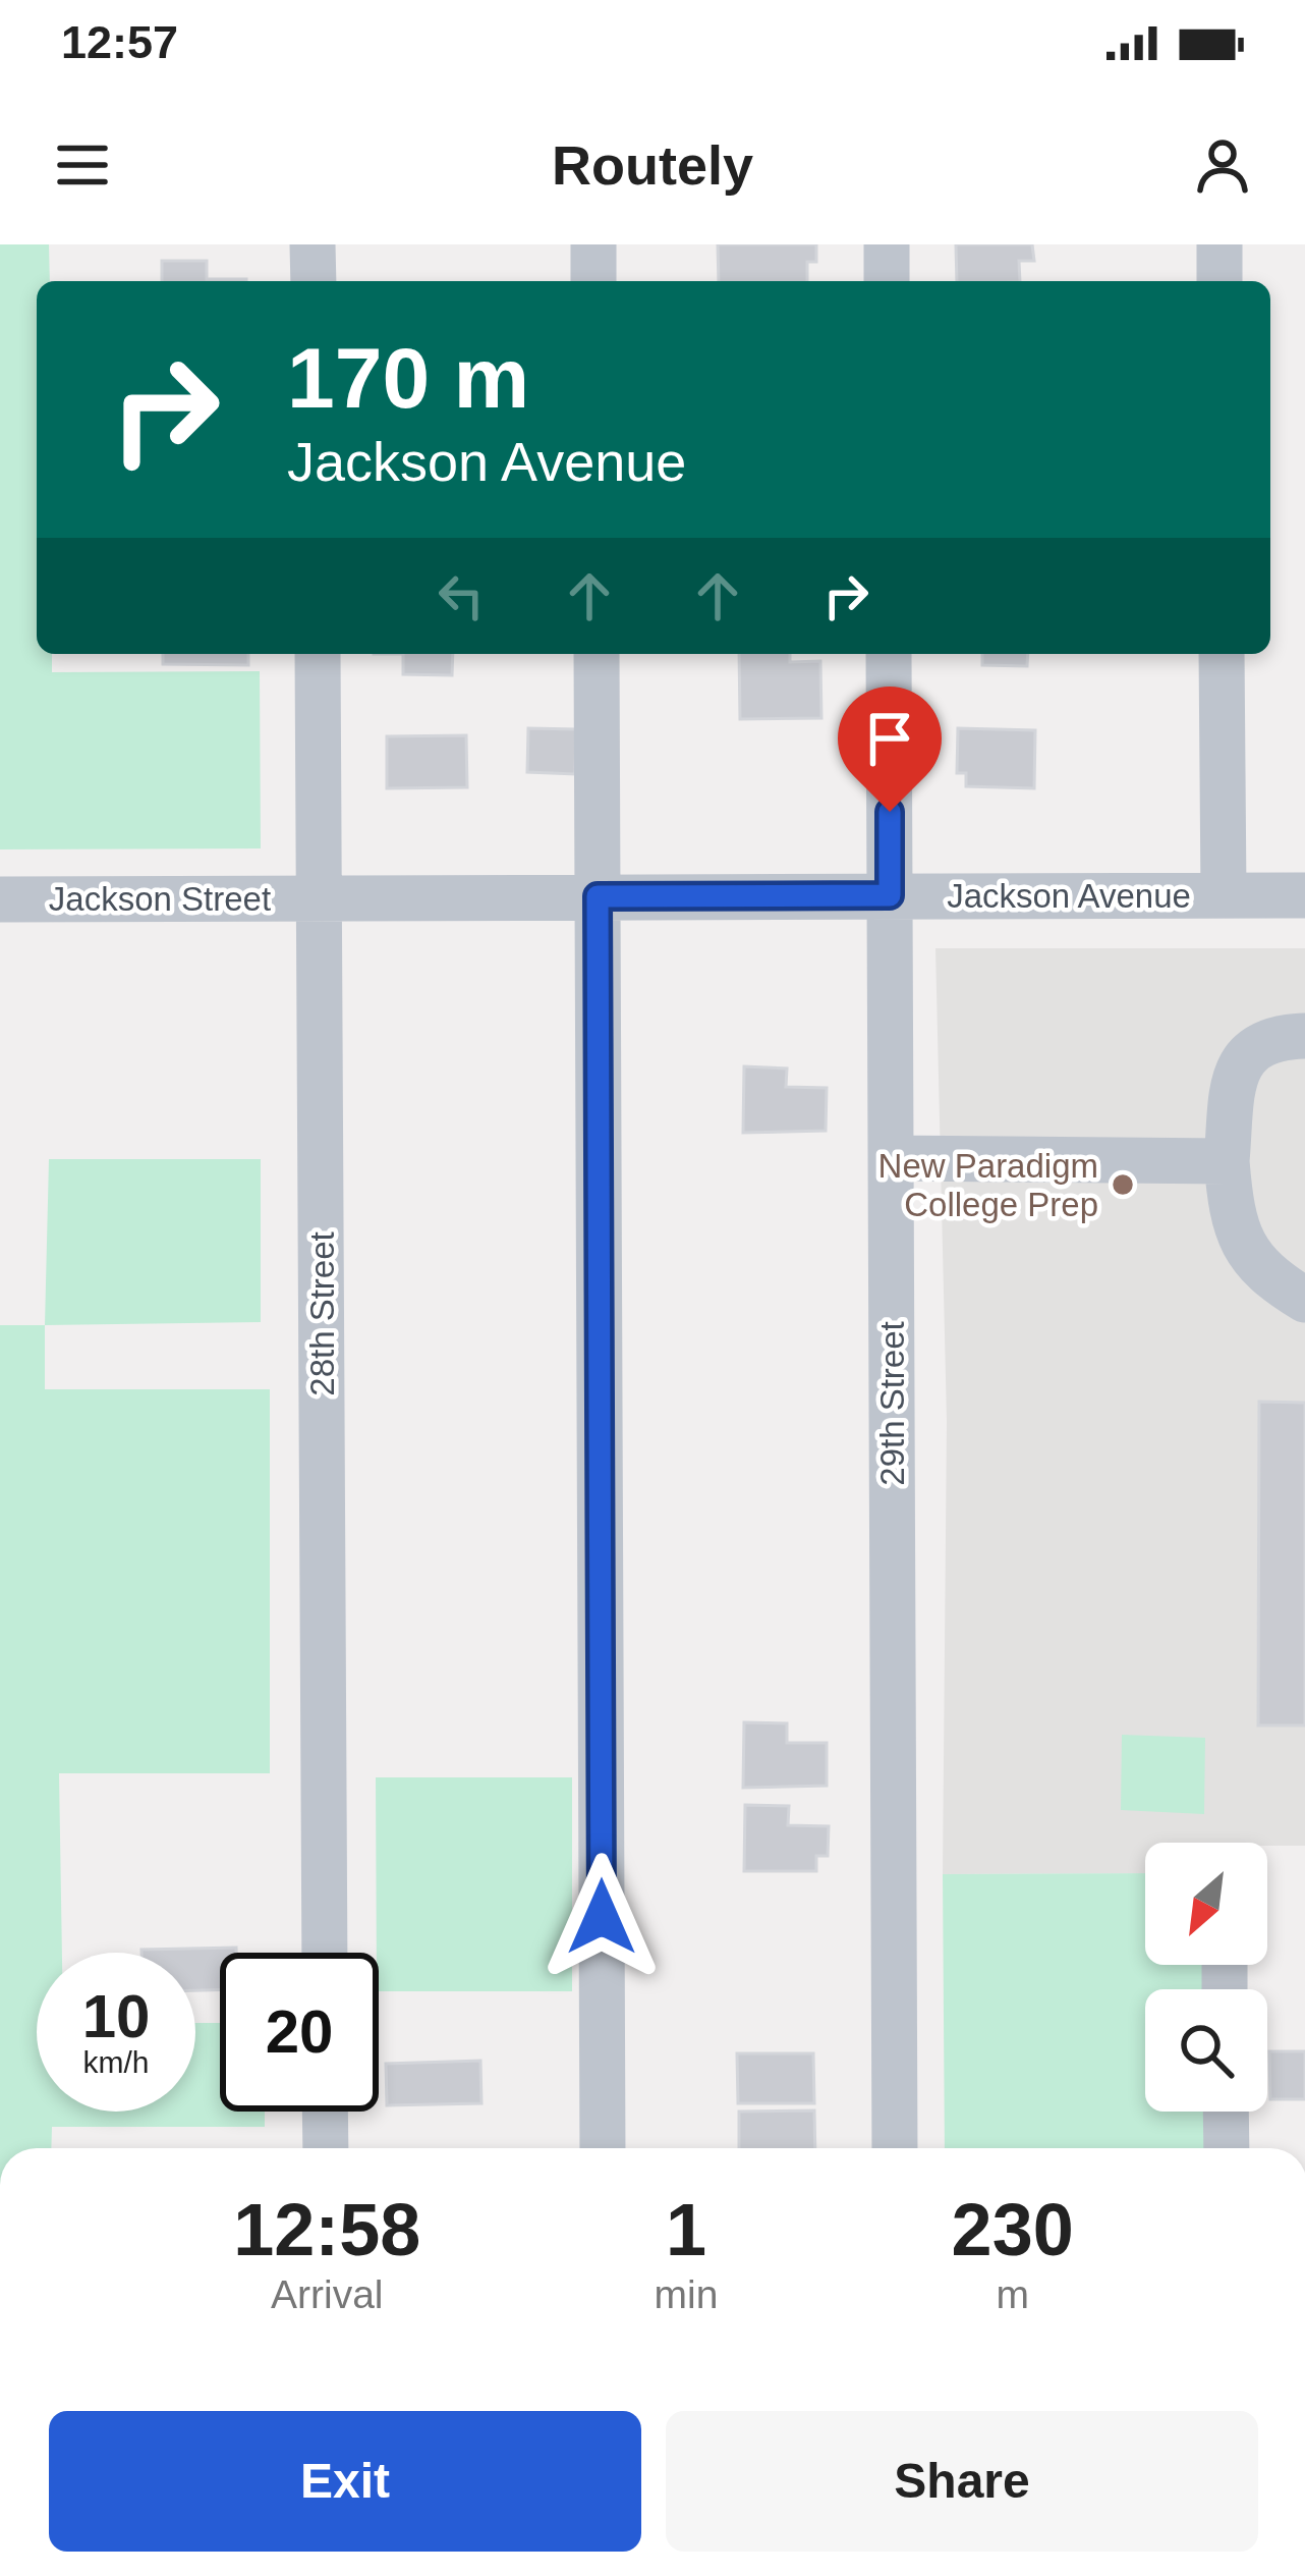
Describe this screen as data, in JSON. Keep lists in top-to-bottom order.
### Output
{
  "streets": {
    "street": [
      "Jackson Avenue",
      "Jackson Street",
      "28th Street",
      "29th Street"
    ]
  },
  "crossings": [
    ["Jackson Avenue", "Jackson Street"],
    ["Jackson Avenue", "28th Street"],
    ["Jackson Avenue", "29th Street"],
    ["Jackson Street", "28th Street"]
  ],
  "places": ["New Paradigm College Prep"],
  "north": "bottom left",
  "page": {
    "status": "12:57",
    "header": "Routely",
    "turn": ["170 m", "Jackson Avenue"],
    "speed": "10 km/h",
    "limit": "20",
    "eta": [
      "12:58",
      "Arrival",
      "1",
      "min",
      "230",
      "m"
    ],
    "buttons": ["Exit", "Share"]
  }
}
